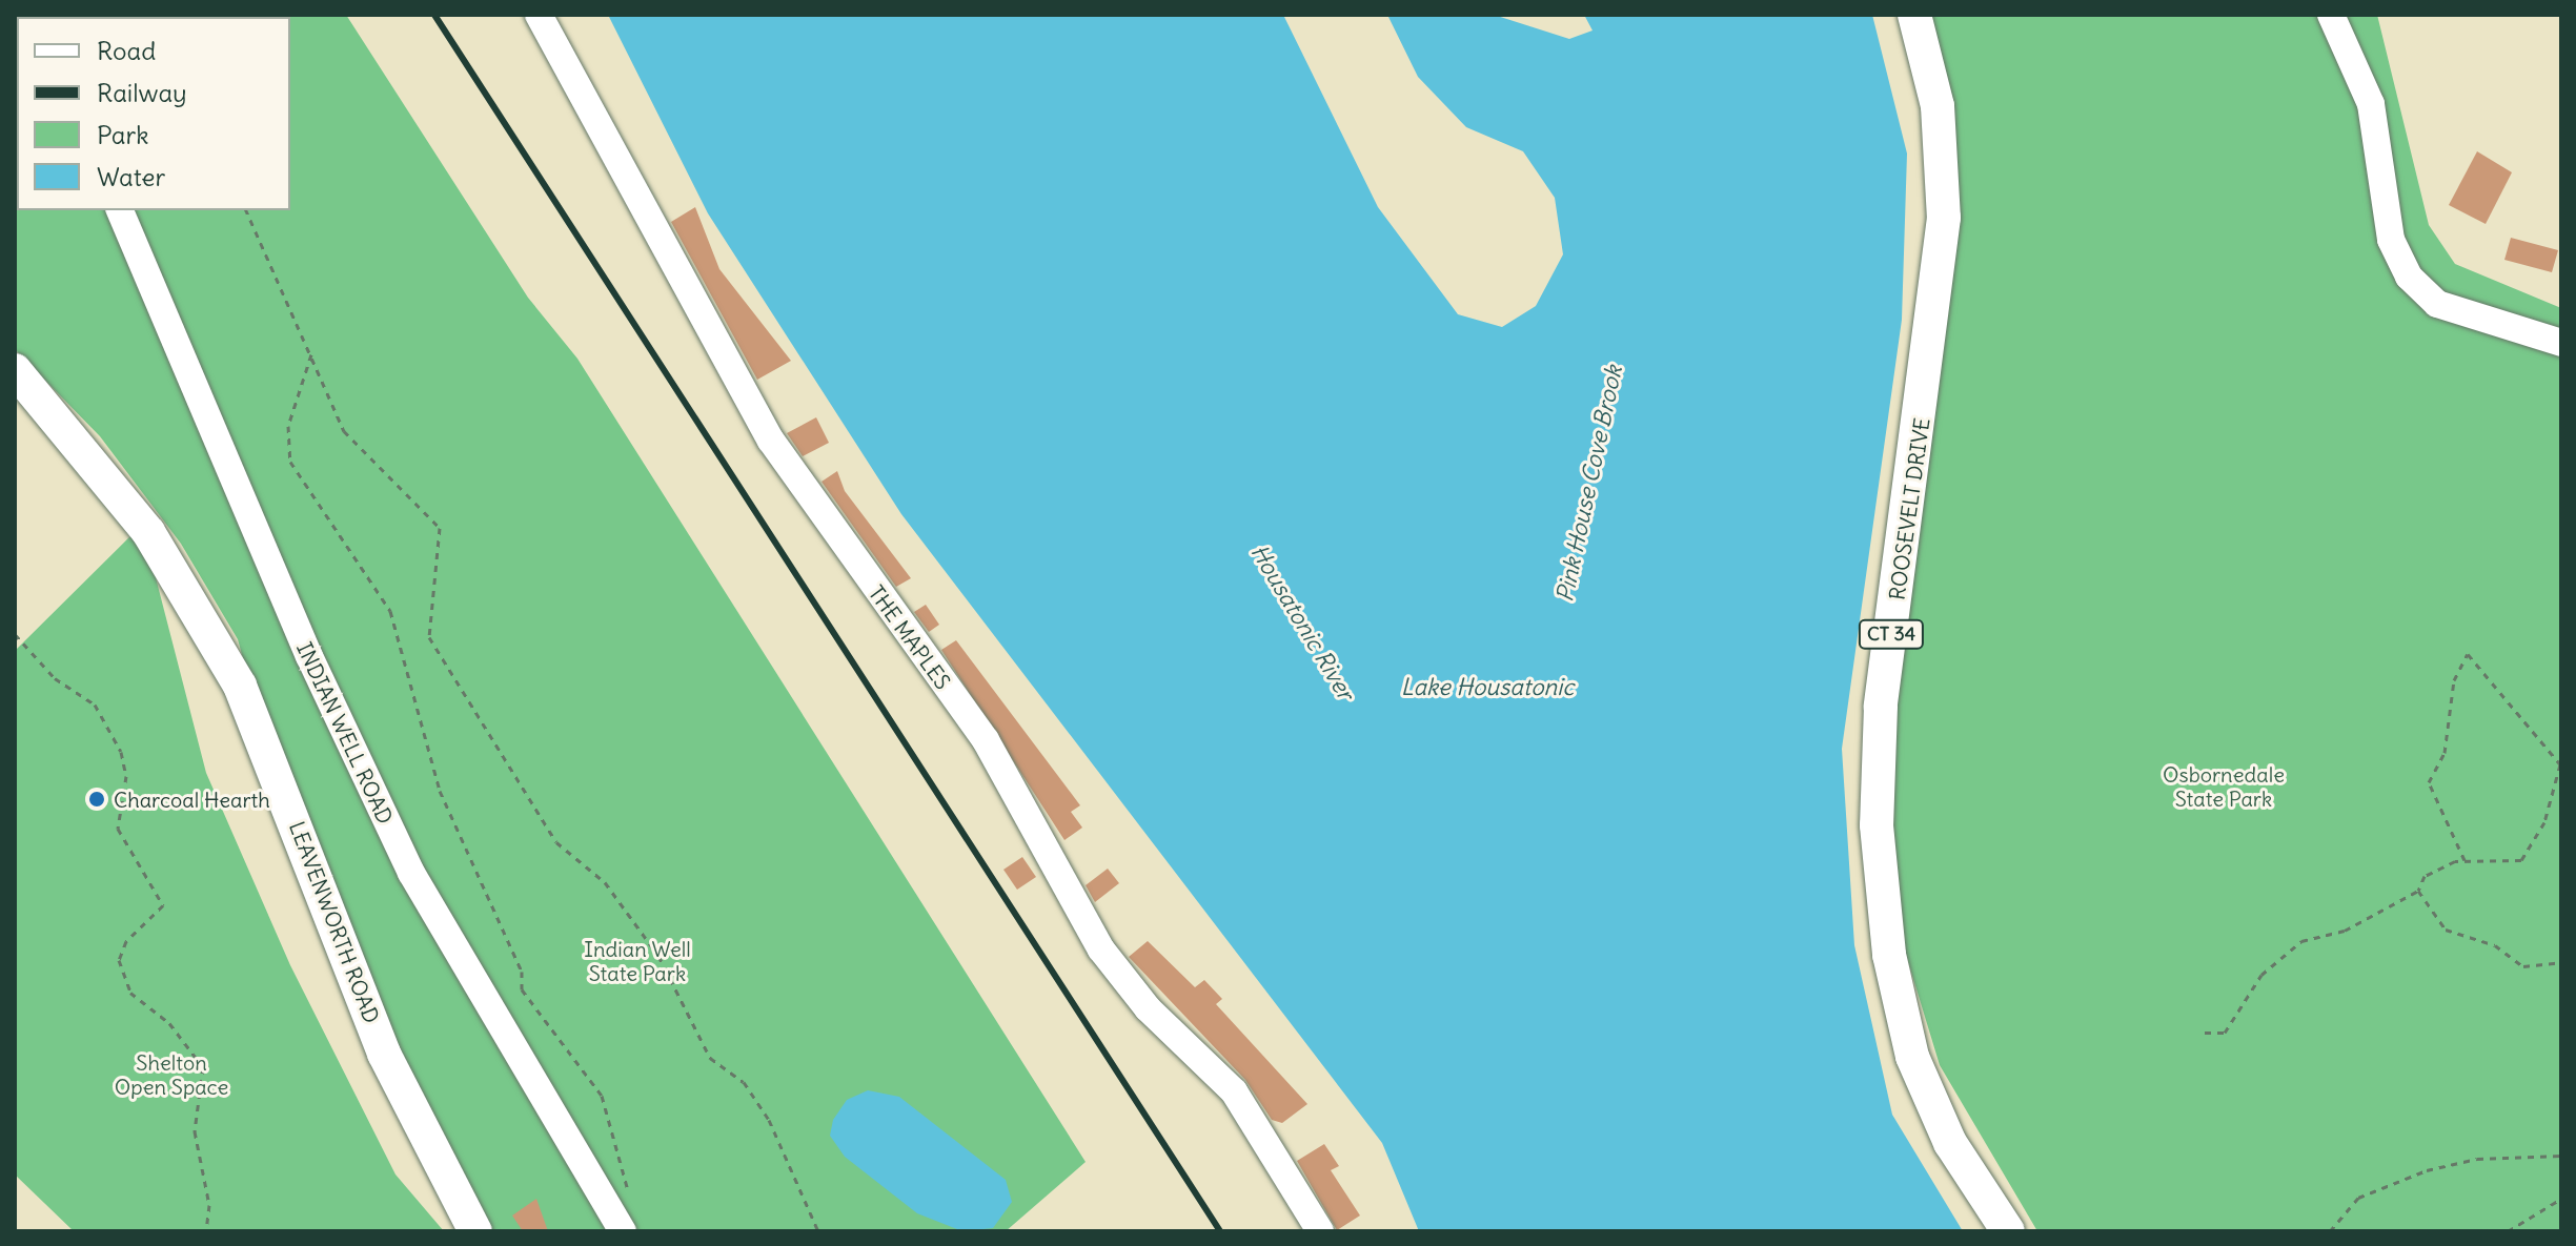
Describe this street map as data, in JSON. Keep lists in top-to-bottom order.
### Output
{
  "streets": {
    "main road": ["ROOSEVELT DRIVE", "CT 34", "LEAVENWORTH ROAD"],
    "street": ["THE MAPLES", "INDIAN WELL ROAD"]
  },
  "water": ["Pink House Cove Brook", "Housatonic River", "Lake Housatonic"],
  "parks": ["Osbornedale State Park", "Indian Well State Park", "Shelton Open Space"],
  "places": ["Charcoal Hearth"],
  "legend": [
    "Road",
    "Railway",
    "Park",
    "Water"
  ]
}
